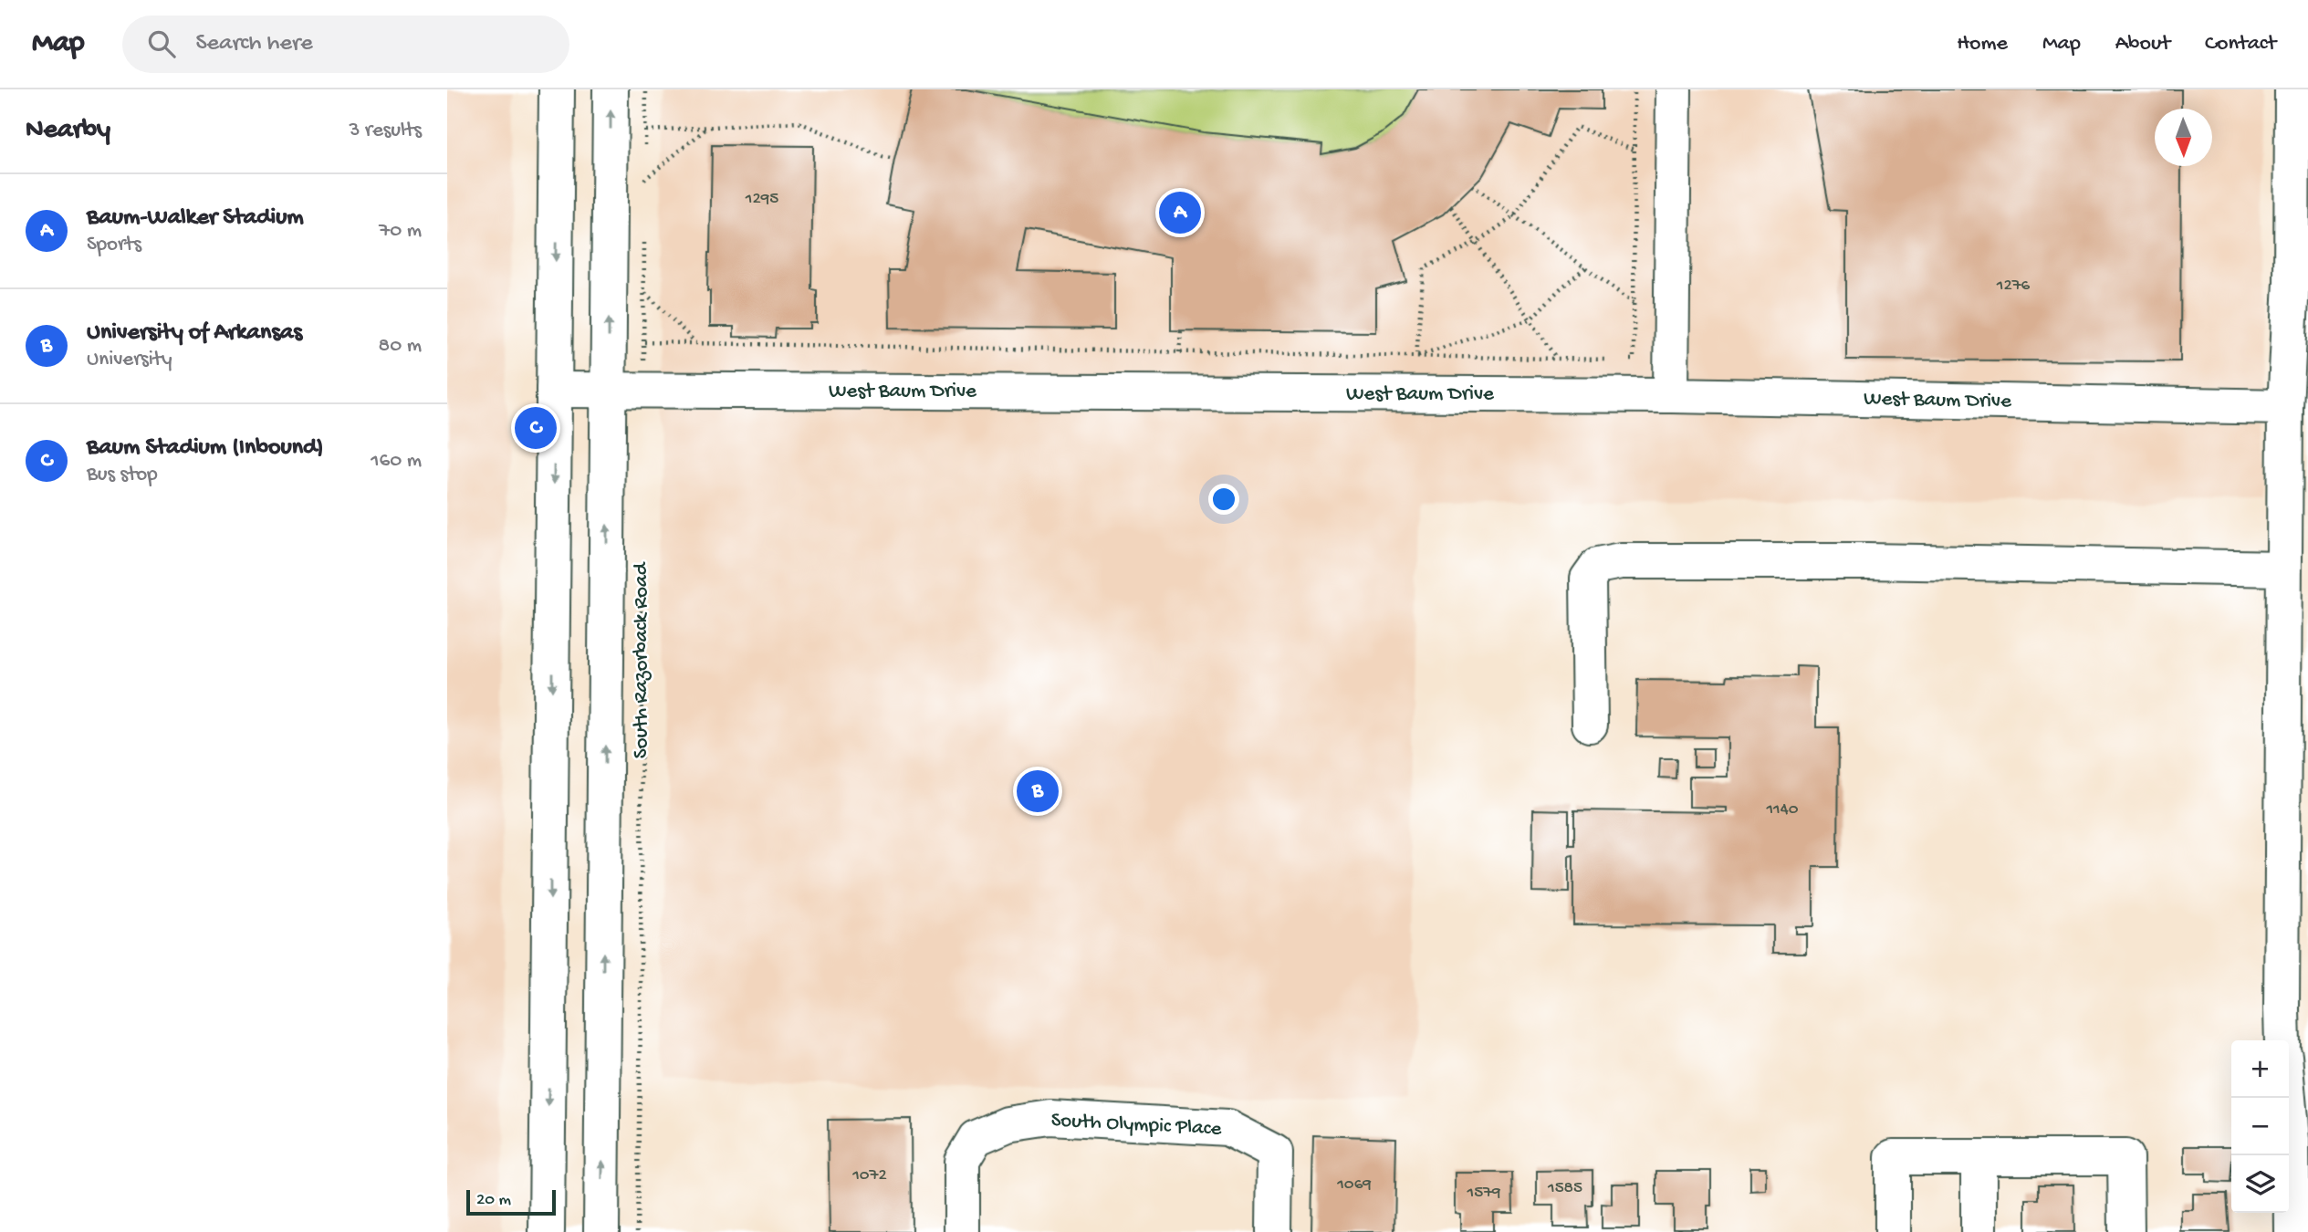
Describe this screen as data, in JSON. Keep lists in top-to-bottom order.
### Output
{
  "streets": {
    "main road": ["West Baum Drive", "South Razorback Road", "South Olympic Place"]
  },
  "crossings": [
    ["West Baum Drive", "South Razorback Road"]
  ],
  "house_numbers": [
    "1295",
    "1276",
    "1140",
    "1072",
    "1069",
    "1585",
    "1579"
  ],
  "scale_bar": "20 m",
  "north": "bottom",
  "page": {
    "header": "Map",
    "search": "Search here",
    "nav": [
      "Home",
      "Map",
      "About",
      "Contact"
    ],
    "heading": ["Nearby", "3 results"],
    "list": [
      {
        "mark": "A",
        "name": "Baum-Walker Stadium",
        "note": "Sports",
        "value": "70 m"
      },
      {
        "mark": "B",
        "name": "University of Arkansas",
        "note": "University",
        "value": "80 m"
      },
      {
        "mark": "C",
        "name": "Baum Stadium (Inbound)",
        "note": "Bus stop",
        "value": "160 m"
      }
    ],
    "pins": ["A", "C", "B"],
    "map_buttons": ["+", "−"],
    "scale": "20 m"
  }
}
